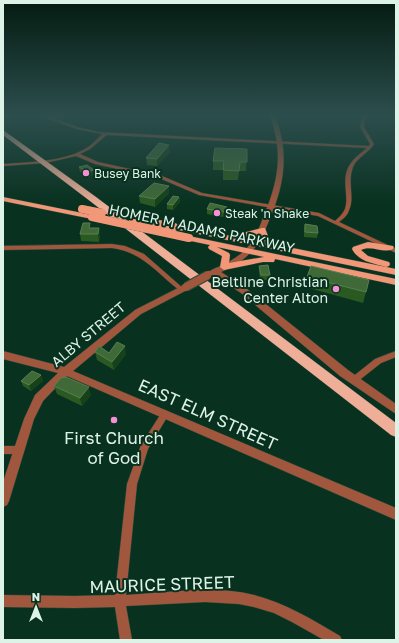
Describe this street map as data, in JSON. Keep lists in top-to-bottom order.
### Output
{
  "streets": {
    "main road": ["HOMER M ADAMS PARKWAY"],
    "street": ["ALBY STREET", "EAST ELM STREET", "MAURICE STREET"]
  },
  "crossings": [
    ["HOMER M ADAMS PARKWAY", "ALBY STREET"],
    ["ALBY STREET", "EAST ELM STREET"]
  ],
  "places": [
    "Busey Bank",
    "Steak 'n Shake",
    "Beltline Christian Center Alton",
    "First Church of God"
  ],
  "north": "top"
}
